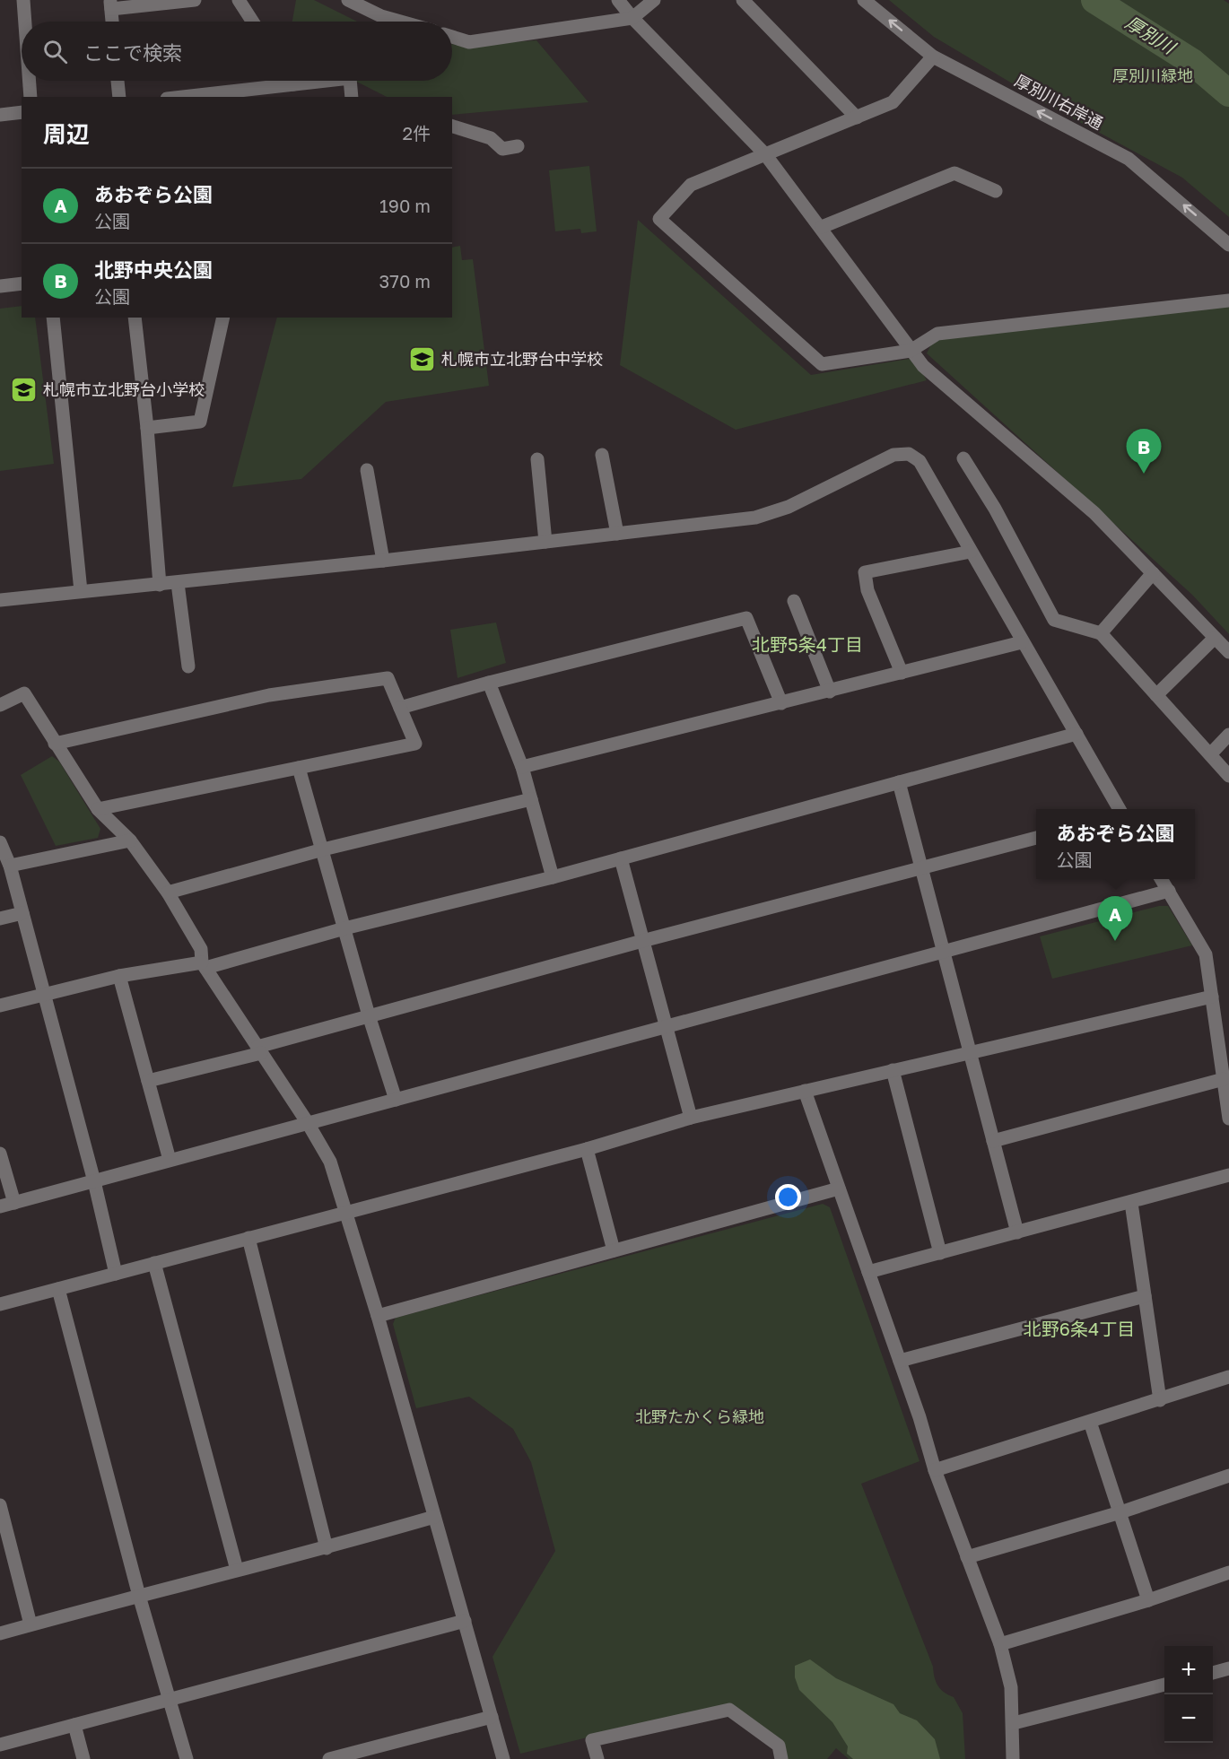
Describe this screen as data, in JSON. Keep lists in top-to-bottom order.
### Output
{
  "streets": {
    "street": ["厚別川右岸通"]
  },
  "one_way": ["厚別川右岸通"],
  "districts": ["北野5条4丁目", "北野6条4丁目"],
  "water": ["厚別川"],
  "parks": ["厚別川緑地", "北野たかくら緑地"],
  "places": {
    "school or university": ["札幌市立北野台中学校", "札幌市立北野台小学校"]
  },
  "page": {
    "search": "ここで検索",
    "heading": ["周辺", "2件"],
    "list": [
      {
        "mark": "A",
        "name": "あおぞら公園",
        "note": "公園",
        "value": "190 m"
      },
      {
        "mark": "B",
        "name": "北野中央公園",
        "note": "公園",
        "value": "370 m"
      }
    ],
    "pins": ["B", "A"],
    "popup": ["あおぞら公園", "公園"],
    "map_buttons": ["+", "−"]
  }
}
